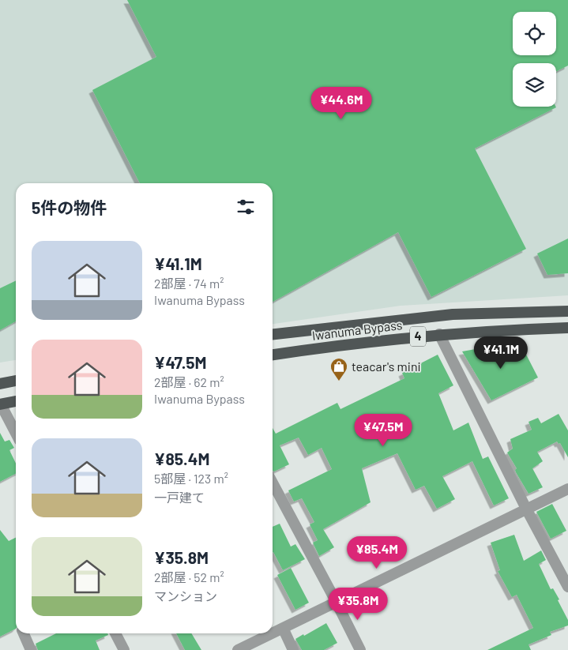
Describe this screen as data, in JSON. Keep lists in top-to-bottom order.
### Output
{
  "streets": {
    "highway": ["Iwanuma Bypass", "4"]
  },
  "places": {
    "shop": ["teacar's mini"]
  },
  "page": {
    "price": [
      "¥44.6M",
      "¥41.1M",
      "¥47.5M",
      "¥85.4M",
      "¥35.8M"
    ],
    "heading": "5件の物件",
    "list": [
      {
        "name": "¥41.1M",
        "note": "2部屋 · 74 m² · Iwanuma Bypass"
      },
      {
        "name": "¥47.5M",
        "note": "2部屋 · 62 m² · Iwanuma Bypass"
      },
      {
        "name": "¥85.4M",
        "note": "5部屋 · 123 m² · 一戸建て"
      },
      {
        "name": "¥35.8M",
        "note": "2部屋 · 52 m² · マンション"
      }
    ]
  }
}
